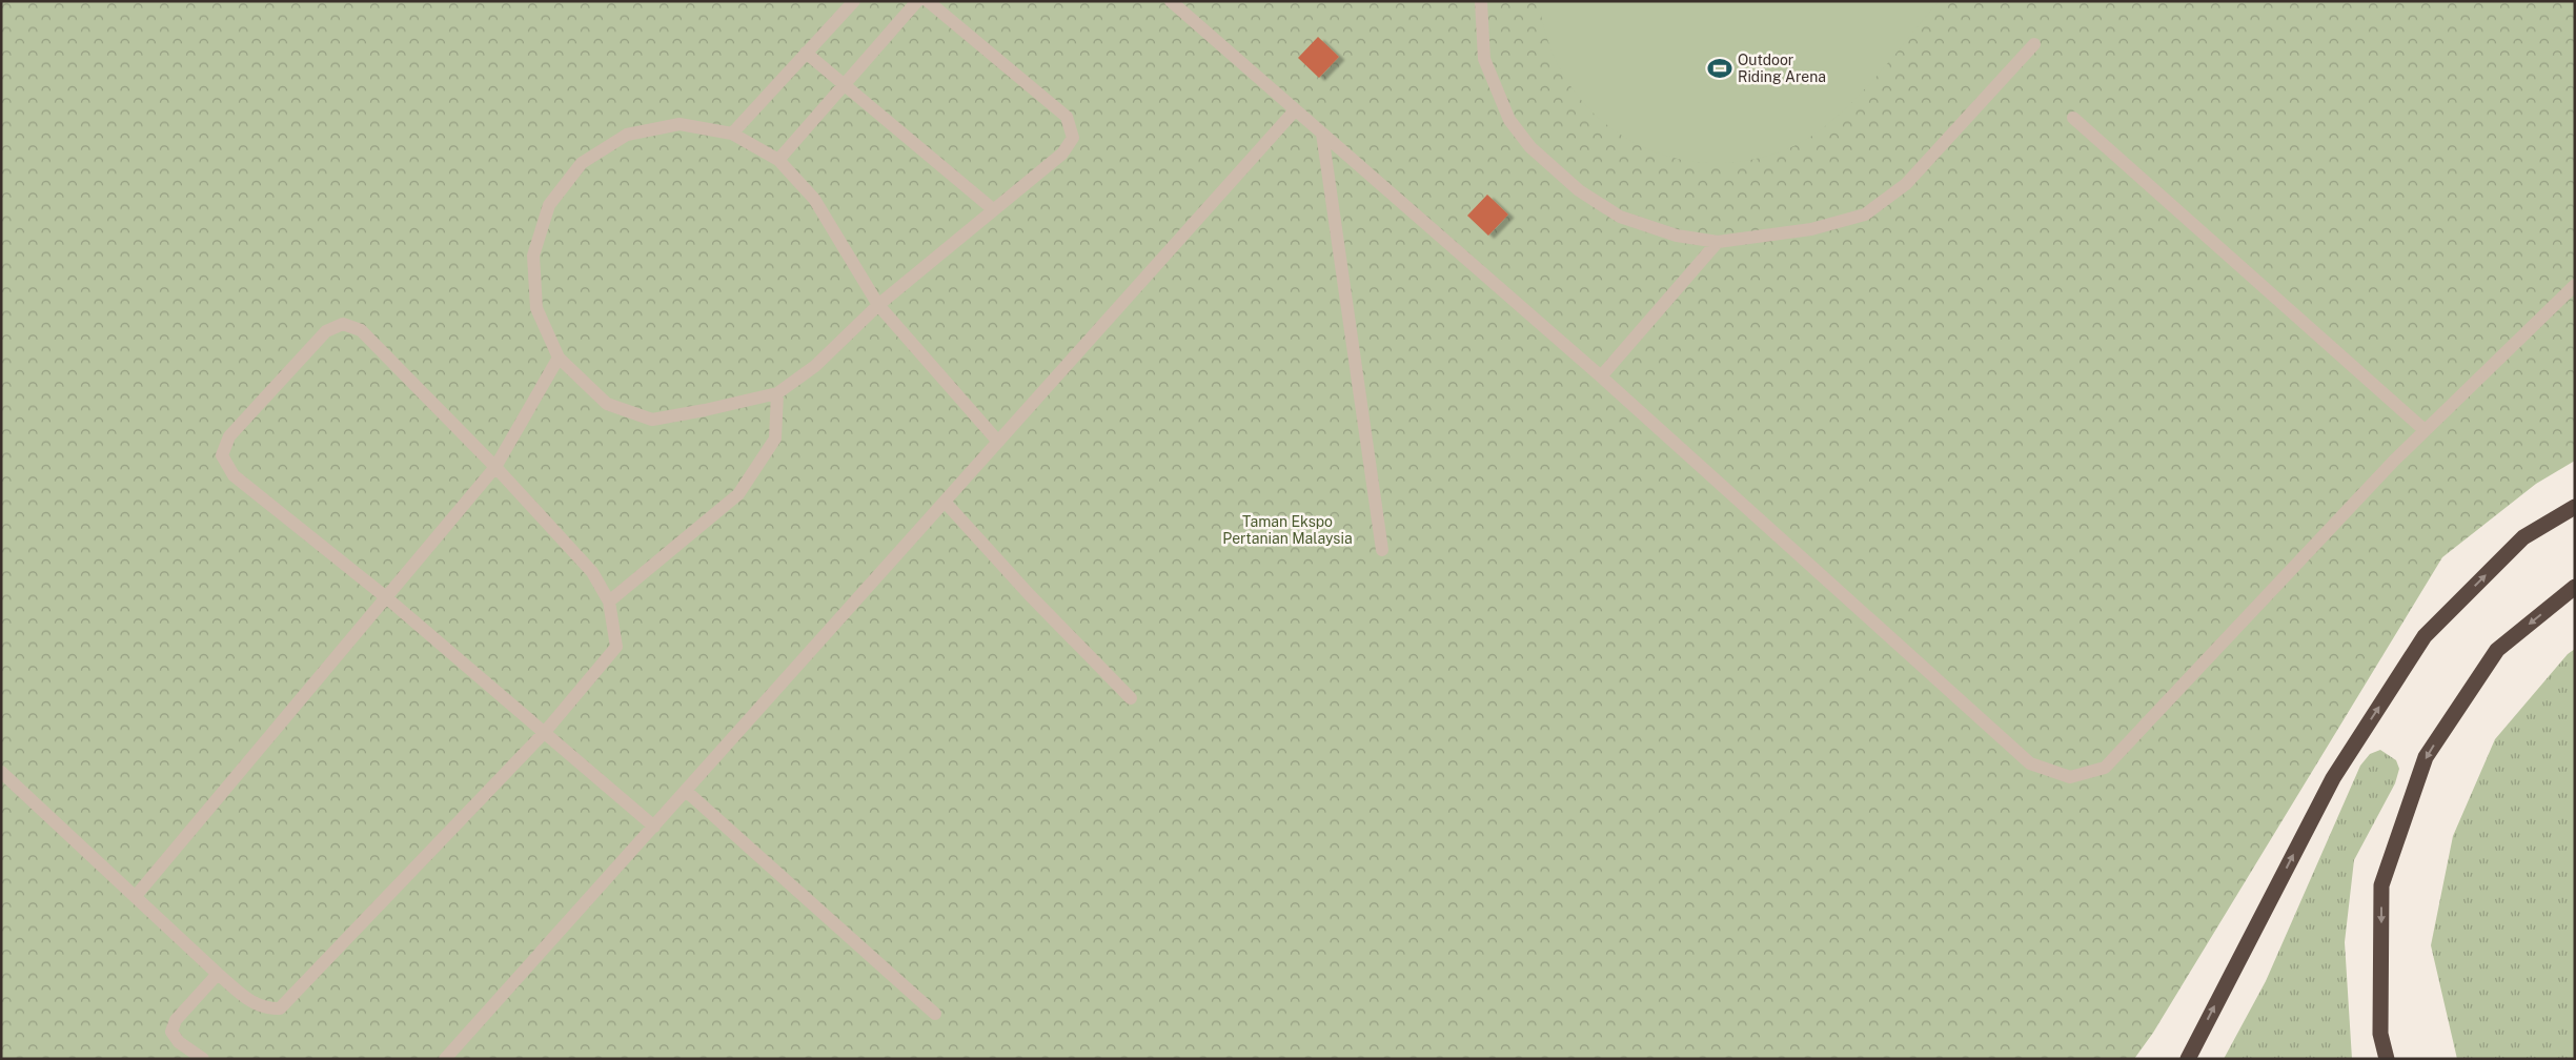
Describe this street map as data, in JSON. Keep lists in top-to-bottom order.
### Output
{
  "parks": ["Taman Ekspo Pertanian Malaysia"],
  "places": {
    "sports": ["Outdoor Riding Arena"]
  }
}
